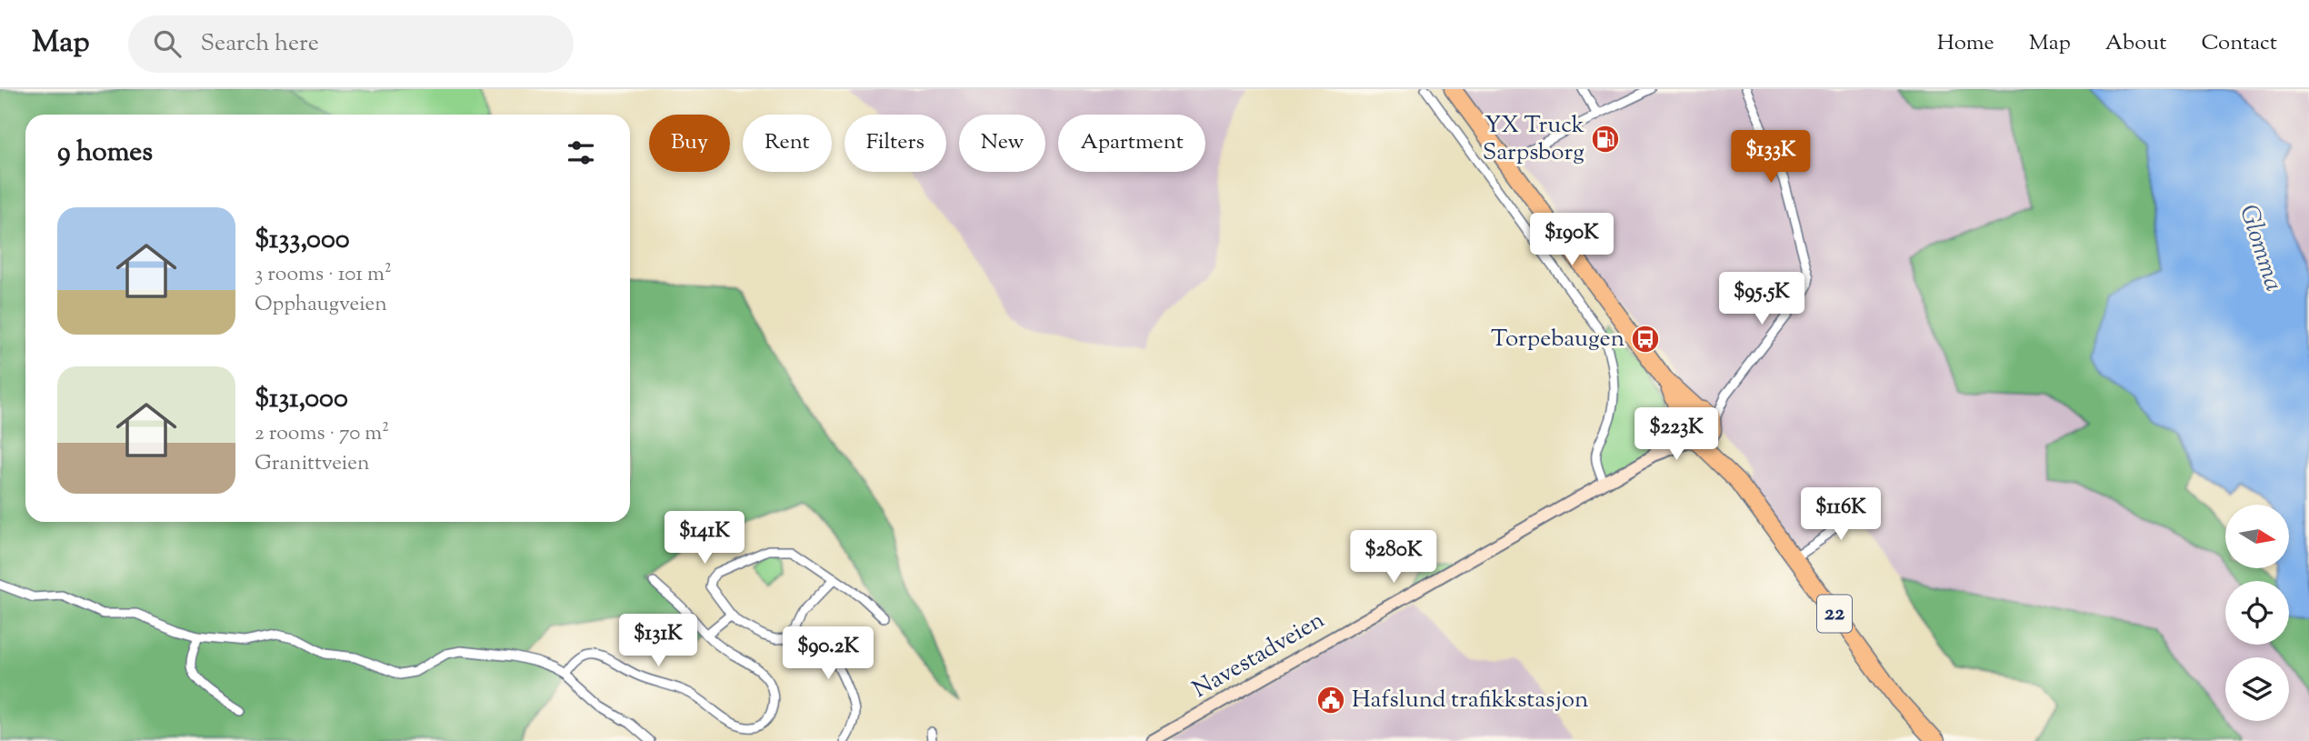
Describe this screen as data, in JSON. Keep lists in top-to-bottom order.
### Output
{
  "streets": {
    "highway": ["22"],
    "street": ["Navestadveien"]
  },
  "crossings": [
    ["22", "Navestadveien"]
  ],
  "water": ["Glomma"],
  "places": {
    "fuel station": ["YX Truck Sarpsborg"],
    "bus stop": ["Torpebaugen"],
    "public building": ["Hafslund trafikkstasjon"]
  },
  "north": "right",
  "page": {
    "header": "Map",
    "search": "Search here",
    "nav": [
      "Home",
      "Map",
      "About",
      "Contact"
    ],
    "chip": [
      "Buy",
      "Rent",
      "Filters",
      "New",
      "Apartment"
    ],
    "heading": "9 homes",
    "price": [
      "$133K",
      "$190K",
      "$95.5K",
      "$223K",
      "$116K",
      "$141K",
      "$280K",
      "$131K",
      "$90.2K"
    ],
    "list": [
      {
        "name": "$133,000",
        "note": "3 rooms · 101 m² · Opphaugveien"
      },
      {
        "name": "$131,000",
        "note": "2 rooms · 70 m² · Granittveien"
      }
    ]
  }
}
